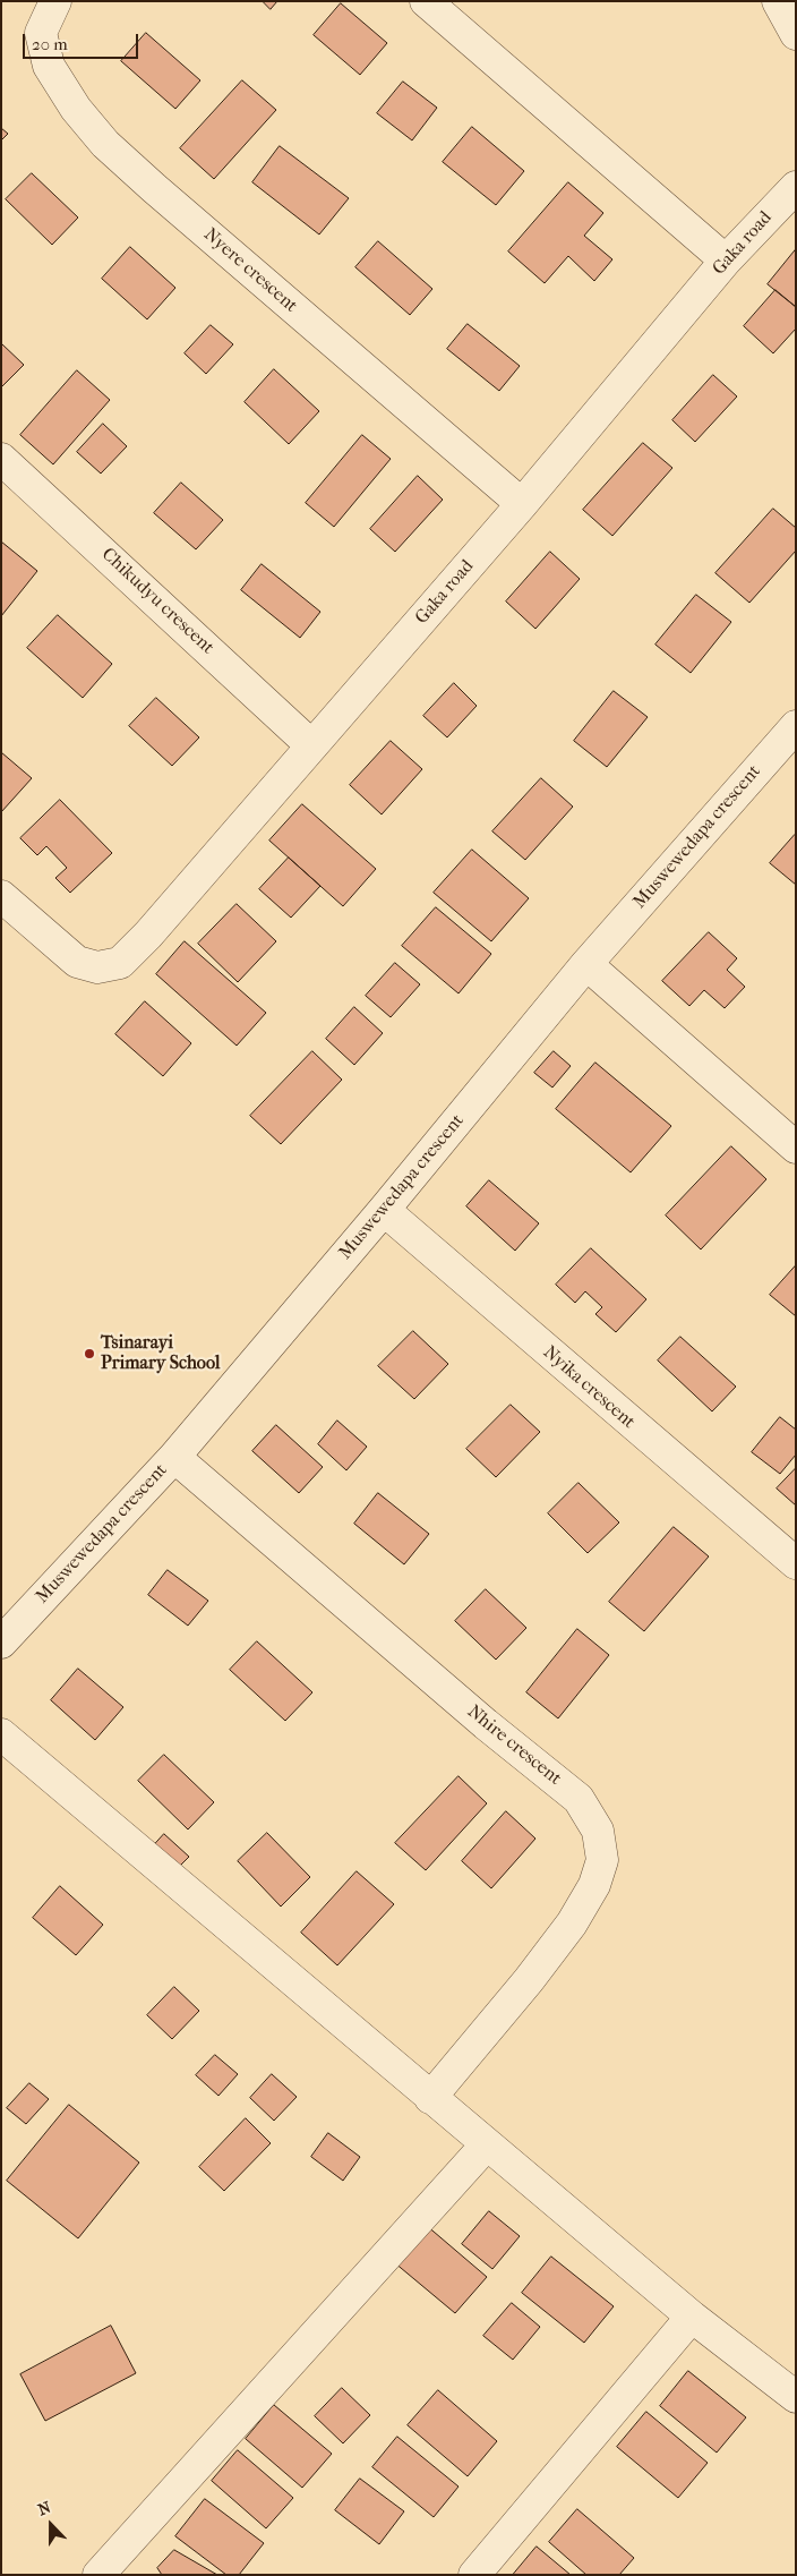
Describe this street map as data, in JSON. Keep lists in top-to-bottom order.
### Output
{
  "streets": {
    "street": [
      "Gaka road",
      "Nyere crescent",
      "Chikudyu crescent",
      "Muswewedapa crescent",
      "Nyika crescent",
      "Nhire crescent"
    ]
  },
  "crossings": [
    ["Gaka road", "Nyere crescent"],
    ["Gaka road", "Chikudyu crescent"],
    ["Muswewedapa crescent", "Nyika crescent"],
    ["Muswewedapa crescent", "Nhire crescent"]
  ],
  "places": ["Tsinarayi Primary School"],
  "scale_bar": "20 m",
  "north": "top"
}
